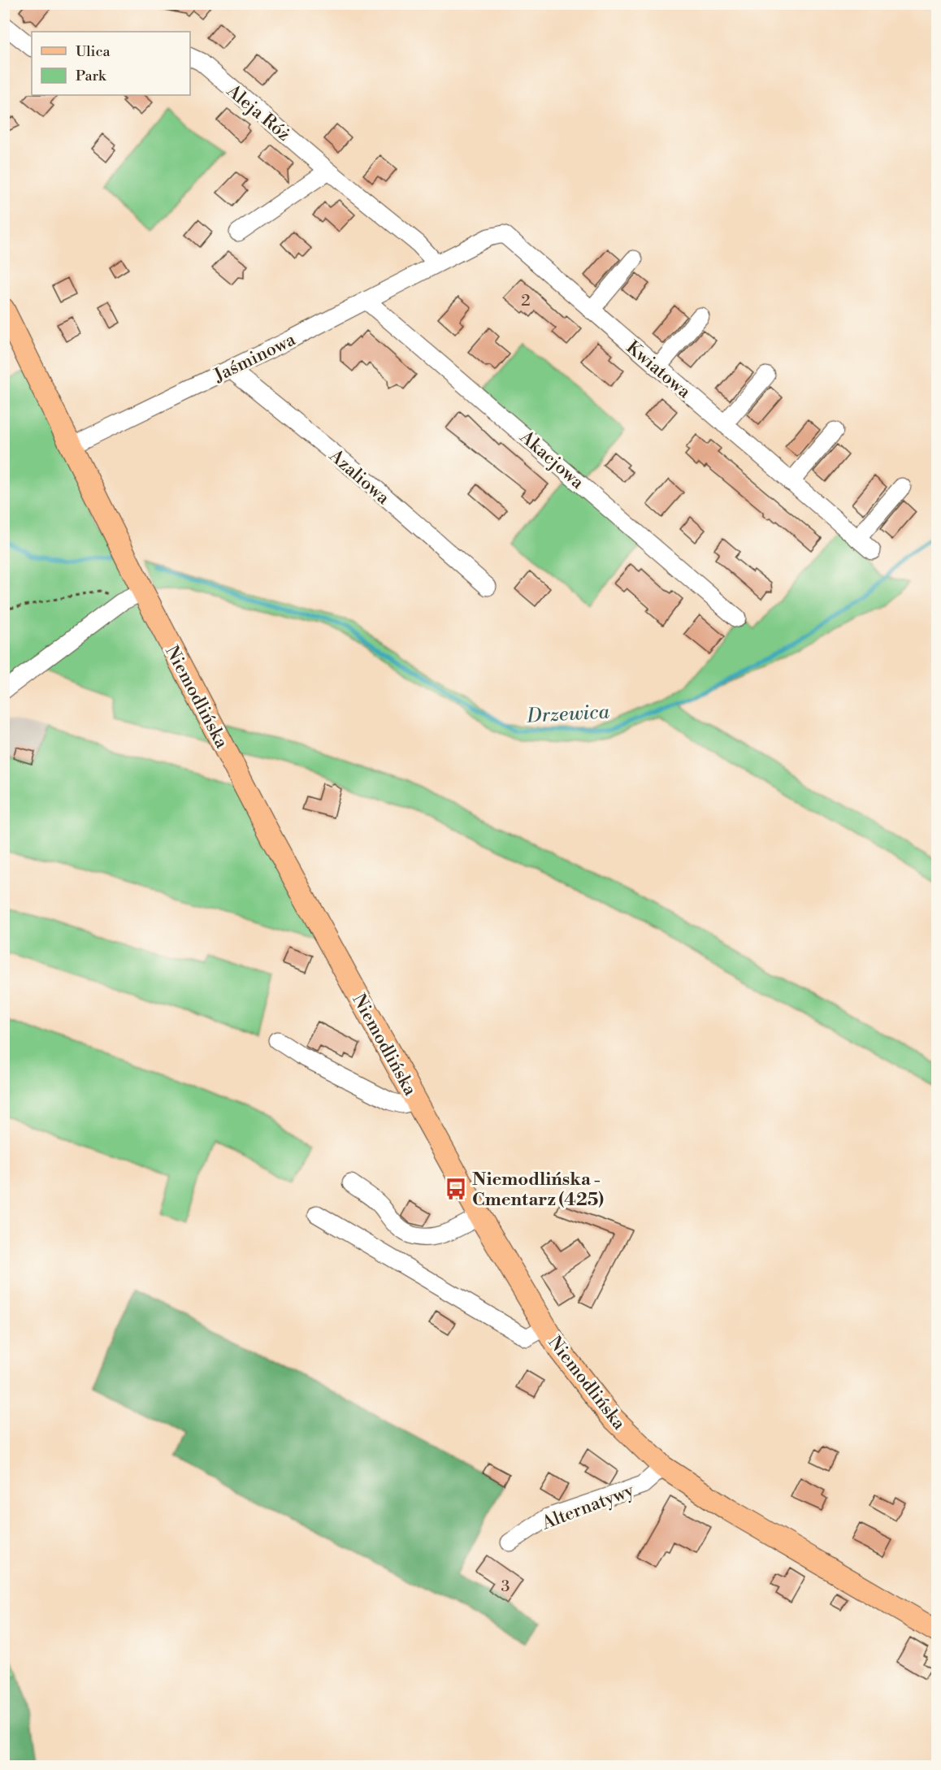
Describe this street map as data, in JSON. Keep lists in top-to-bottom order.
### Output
{
  "streets": {
    "main road": ["Niemodlińska"],
    "street": [
      "Aleja Róż",
      "Jaśminowa",
      "Kwiatowa",
      "Akacjowa",
      "Azaliowa",
      "Alternatywy"
    ]
  },
  "crossings": [
    ["Aleja Róż", "Jaśminowa"],
    ["Aleja Róż", "Kwiatowa"],
    ["Jaśminowa", "Kwiatowa"],
    ["Jaśminowa", "Akacjowa"],
    ["Jaśminowa", "Azaliowa"],
    ["Jaśminowa", "Niemodlińska"],
    ["Niemodlińska", "Alternatywy"]
  ],
  "water": ["Drzewica"],
  "places": {
    "bus stop": ["Niemodlińska - Cmentarz (425)"]
  },
  "house_numbers": ["2", "3"],
  "legend": ["Ulica", "Park"]
}
